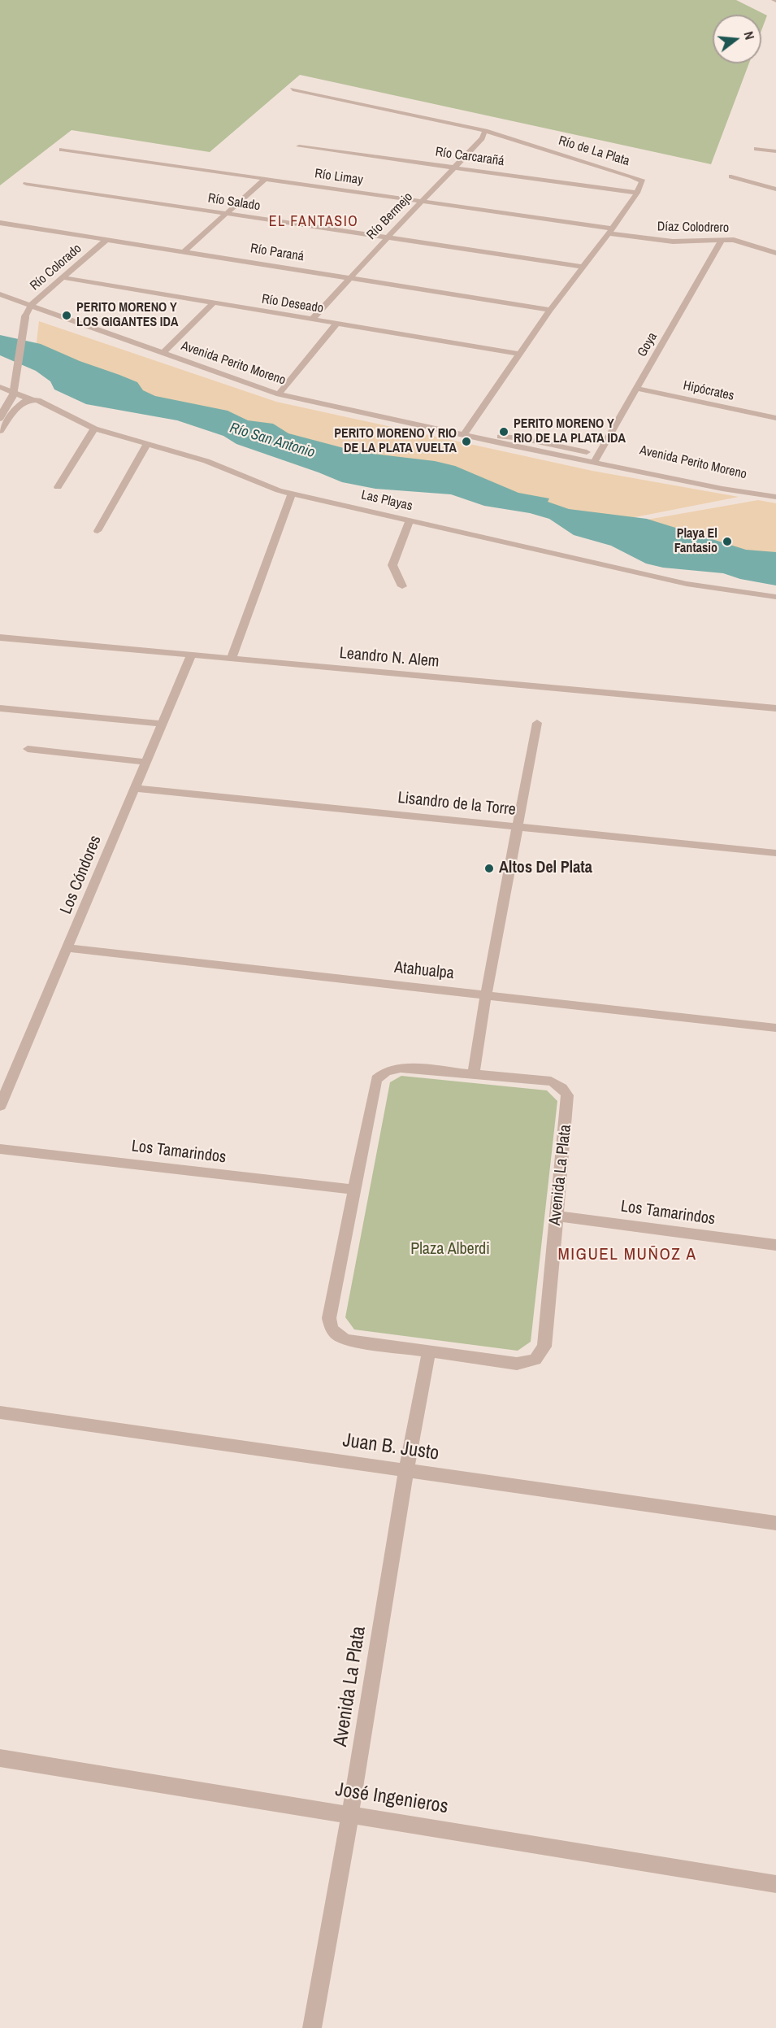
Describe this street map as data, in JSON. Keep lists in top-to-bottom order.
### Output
{
  "streets": {
    "street": [
      "Río de La Plata",
      "Río Carcarañá",
      "Río Limay",
      "Río Salado",
      "Río Bermejo",
      "Díaz Colodrero",
      "Río Paraná",
      "Río Colorado",
      "Río Deseado",
      "Goya",
      "Avenida Perito Moreno",
      "Hipócrates",
      "Las Playas",
      "Leandro N. Alem",
      "Lisandro de la Torre",
      "Los Cóndores",
      "Atahualpa",
      "Los Tamarindos",
      "Avenida La Plata",
      "Juan B. Justo",
      "José Ingenieros"
    ]
  },
  "crossings": [
    ["Río de La Plata", "Río Carcarañá"],
    ["Río de La Plata", "Río Bermejo"],
    ["Río Carcarañá", "Río Bermejo"],
    ["Río Limay", "Río Bermejo"],
    ["Río Limay", "Díaz Colodrero"],
    ["Río Salado", "Río Bermejo"],
    ["Río Bermejo", "Río Paraná"],
    ["Río Bermejo", "Río Deseado"],
    ["Díaz Colodrero", "Goya"],
    ["Río Paraná", "Río Colorado"],
    ["Río Colorado", "Río Deseado"],
    ["Río Colorado", "Avenida Perito Moreno"],
    ["Goya", "Avenida Perito Moreno"],
    ["Goya", "Hipócrates"],
    ["Leandro N. Alem", "Los Cóndores"],
    ["Lisandro de la Torre", "Los Cóndores"],
    ["Los Cóndores", "Atahualpa"],
    ["Los Tamarindos", "Avenida La Plata"],
    ["Avenida La Plata", "Juan B. Justo"],
    ["Avenida La Plata", "José Ingenieros"]
  ],
  "districts": ["EL FANTASIO", "MIGUEL MUÑOZ A"],
  "water": ["Río San Antonio"],
  "parks": ["Plaza Alberdi"],
  "places": [
    "PERITO MORENO Y LOS GIGANTES IDA",
    "PERITO MORENO Y RIO DE LA PLATA IDA",
    "PERITO MORENO Y RIO DE LA PLATA VUELTA",
    "Playa El Fantasio",
    "Altos Del Plata"
  ],
  "north": "right"
}
